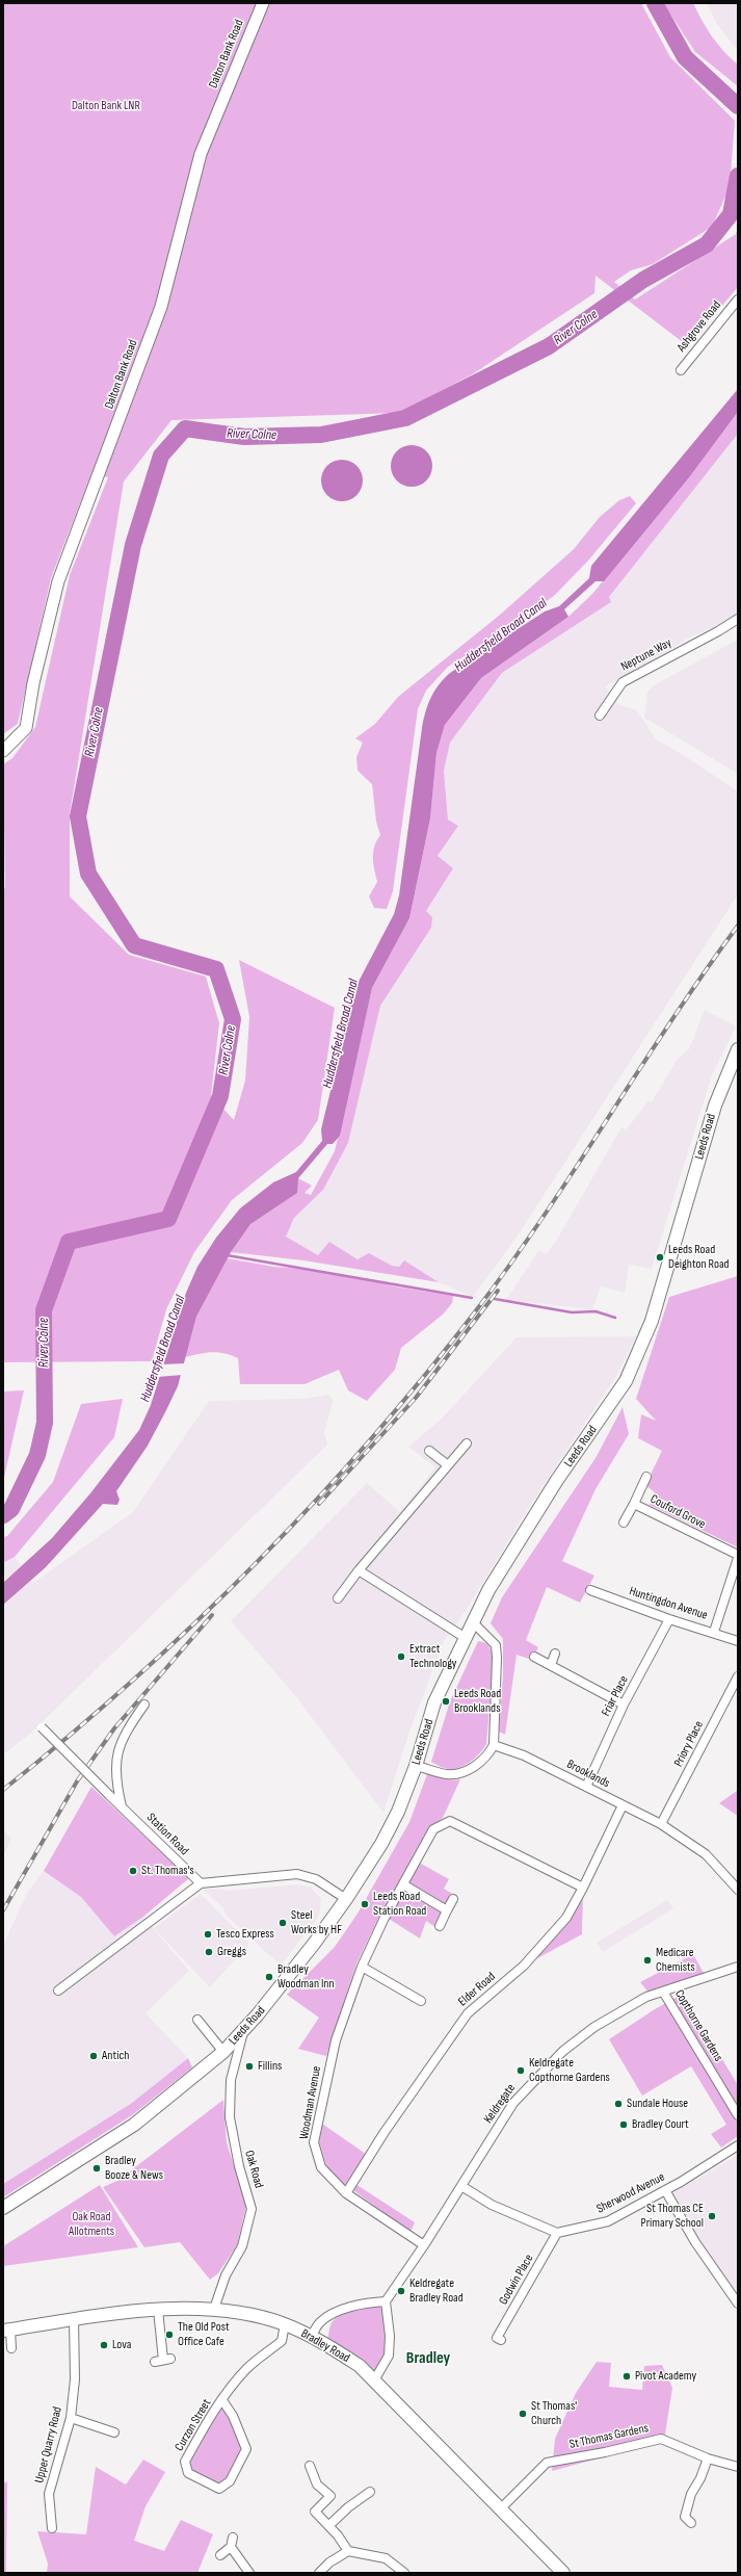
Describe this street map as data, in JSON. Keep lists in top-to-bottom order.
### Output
{
  "streets": {
    "main road": ["Leeds Road", "Bradley Road"],
    "street": [
      "Dalton Bank Road",
      "Ashgrove Road",
      "Neptune Way",
      "Couford Grove",
      "Huntingdon Avenue",
      "Friar Place",
      "Priory Place",
      "Brooklands",
      "Station Road",
      "Elder Road",
      "Copthorne Gardens",
      "Woodman Avenue",
      "Keldregate",
      "Oak Road",
      "Sherwood Avenue",
      "Godwin Place",
      "Curzon Street",
      "St Thomas Gardens",
      "Upper Quarry Road"
    ]
  },
  "crossings": [
    ["Leeds Road", "Oak Road"],
    ["Huntingdon Avenue", "Friar Place"],
    ["Friar Place", "Brooklands"],
    ["Priory Place", "Brooklands"],
    ["Brooklands", "Elder Road"],
    ["Elder Road", "Woodman Avenue"],
    ["Copthorne Gardens", "Keldregate"],
    ["Woodman Avenue", "Keldregate"],
    ["Oak Road", "Bradley Road"],
    ["Sherwood Avenue", "Godwin Place"],
    ["Bradley Road", "Curzon Street"],
    ["Bradley Road", "St Thomas Gardens"],
    ["Bradley Road", "Upper Quarry Road"]
  ],
  "districts": ["Bradley"],
  "water": ["River Colne", "Huddersfield Broad Canal"],
  "parks": ["Dalton Bank LNR", "Oak Road Allotments"],
  "places": [
    "Leeds Road Deighton Road",
    "Extract Technology",
    "Leeds Road Brooklands",
    "St. Thomas's",
    "Leeds Road Station Road",
    "Steel Works by HF",
    "Tesco Express",
    "Greggs",
    "Medicare Chemists",
    "Bradley Woodman Inn",
    "Antich",
    "Fillins",
    "Keldregate Copthorne Gardens",
    "Sundale House",
    "Bradley Court",
    "Bradley Booze & News",
    "St Thomas CE Primary School",
    "Keldregate Bradley Road",
    "The Old Post Office Cafe",
    "Lova",
    "Pivot Academy",
    "St Thomas' Church"
  ]
}
